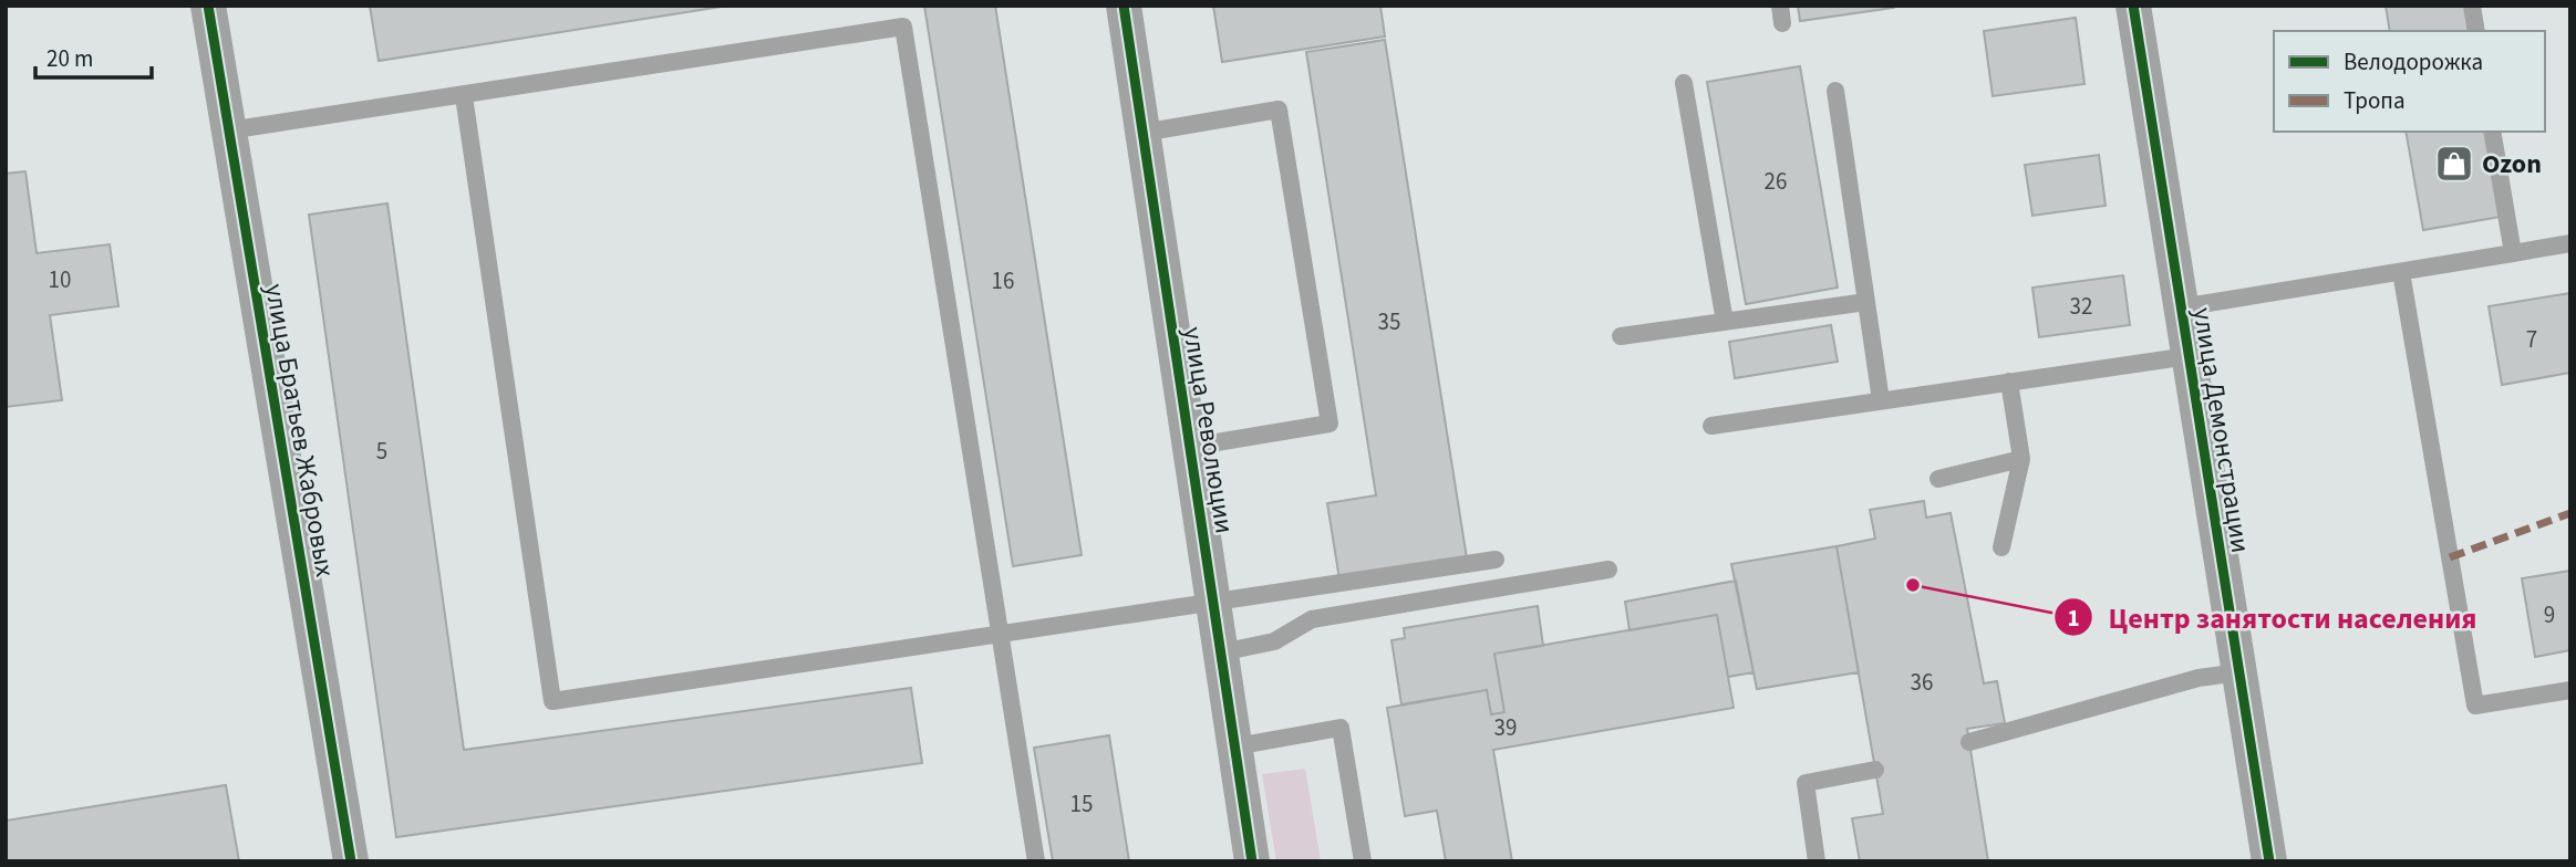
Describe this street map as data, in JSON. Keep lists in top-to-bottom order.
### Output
{
  "streets": {
    "street": ["улица Братьев Жабровых", "улица Революции", "улица Демонстрации"]
  },
  "places": {
    "shop": ["Ozon"],
    "other": ["Центр занятости населения"]
  },
  "house_numbers": [
    "26",
    "10",
    "16",
    "32",
    "35",
    "7",
    "5",
    "9",
    "36",
    "39",
    "15"
  ],
  "legend": ["Велодорожка", "Тропа"],
  "scale_bar": "20 m"
}
